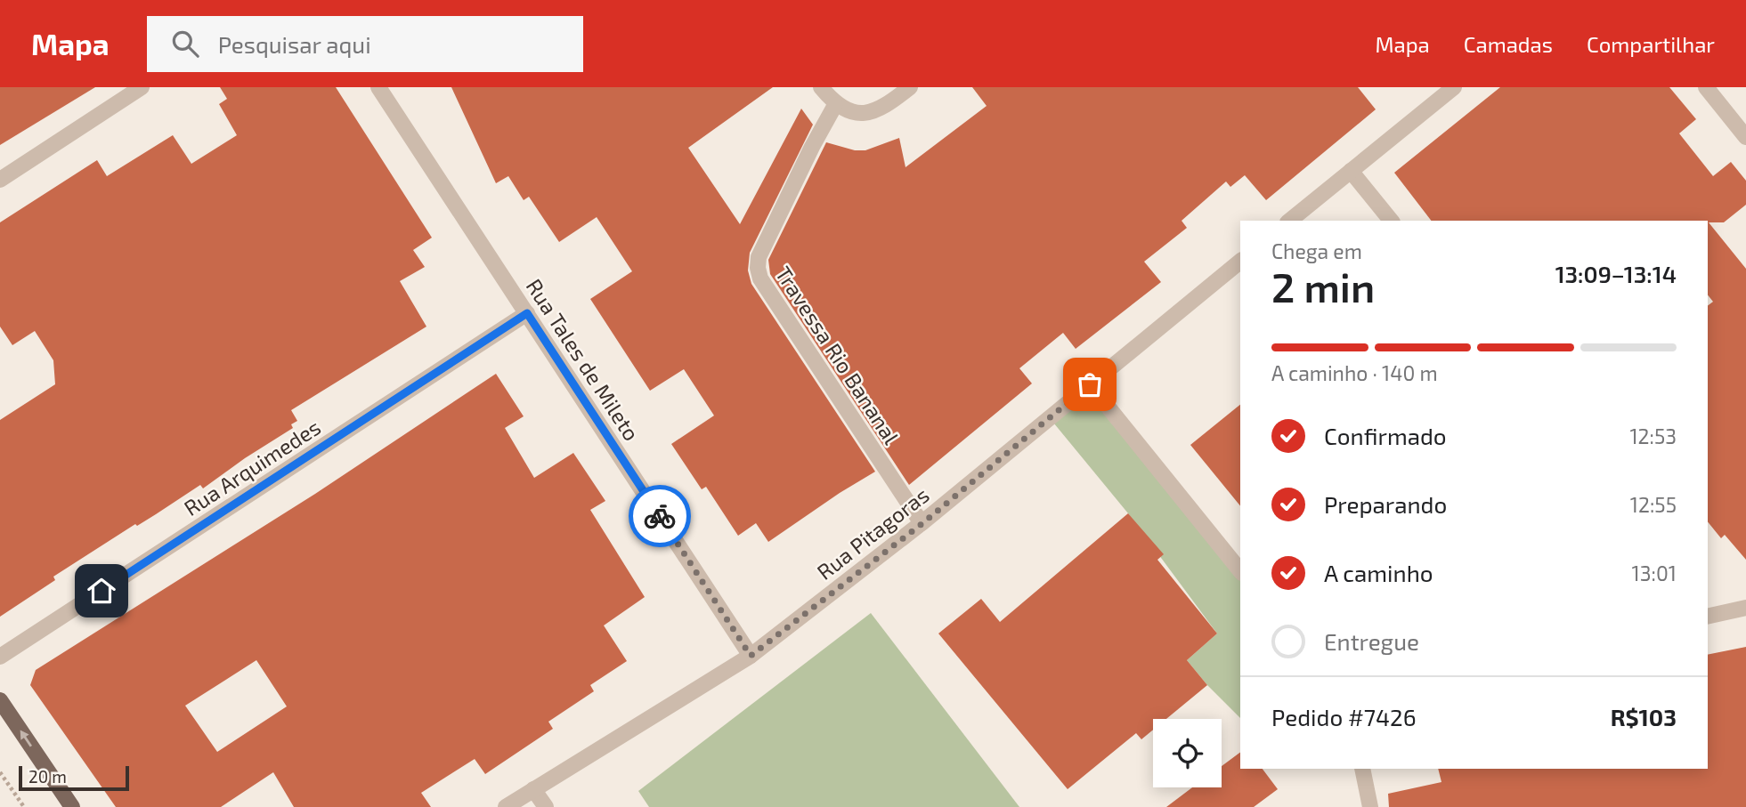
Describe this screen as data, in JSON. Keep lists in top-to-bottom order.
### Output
{
  "streets": {
    "street": [
      "Travessa Rio Bananal",
      "Rua Tales de Mileto",
      "Rua Arquimedes",
      "Rua Pitagoras"
    ]
  },
  "crossings": [
    ["Travessa Rio Bananal", "Rua Pitagoras"],
    ["Rua Tales de Mileto", "Rua Arquimedes"],
    ["Rua Tales de Mileto", "Rua Pitagoras"]
  ],
  "scale_bar": "20 m",
  "page": {
    "header": "Mapa",
    "search": "Pesquisar aqui",
    "nav": ["Mapa", "Camadas", "Compartilhar"],
    "heading": ["2 min", "Chega em", "13:09–13:14"],
    "panel": ["Pedido #7426", "R$103"],
    "bar": "A caminho · 140 m",
    "list": [
      ["Confirmado", "12:53"],
      ["Preparando", "12:55"],
      ["A caminho", "13:01"],
      "Entregue"
    ],
    "scale": "20 m"
  }
}
